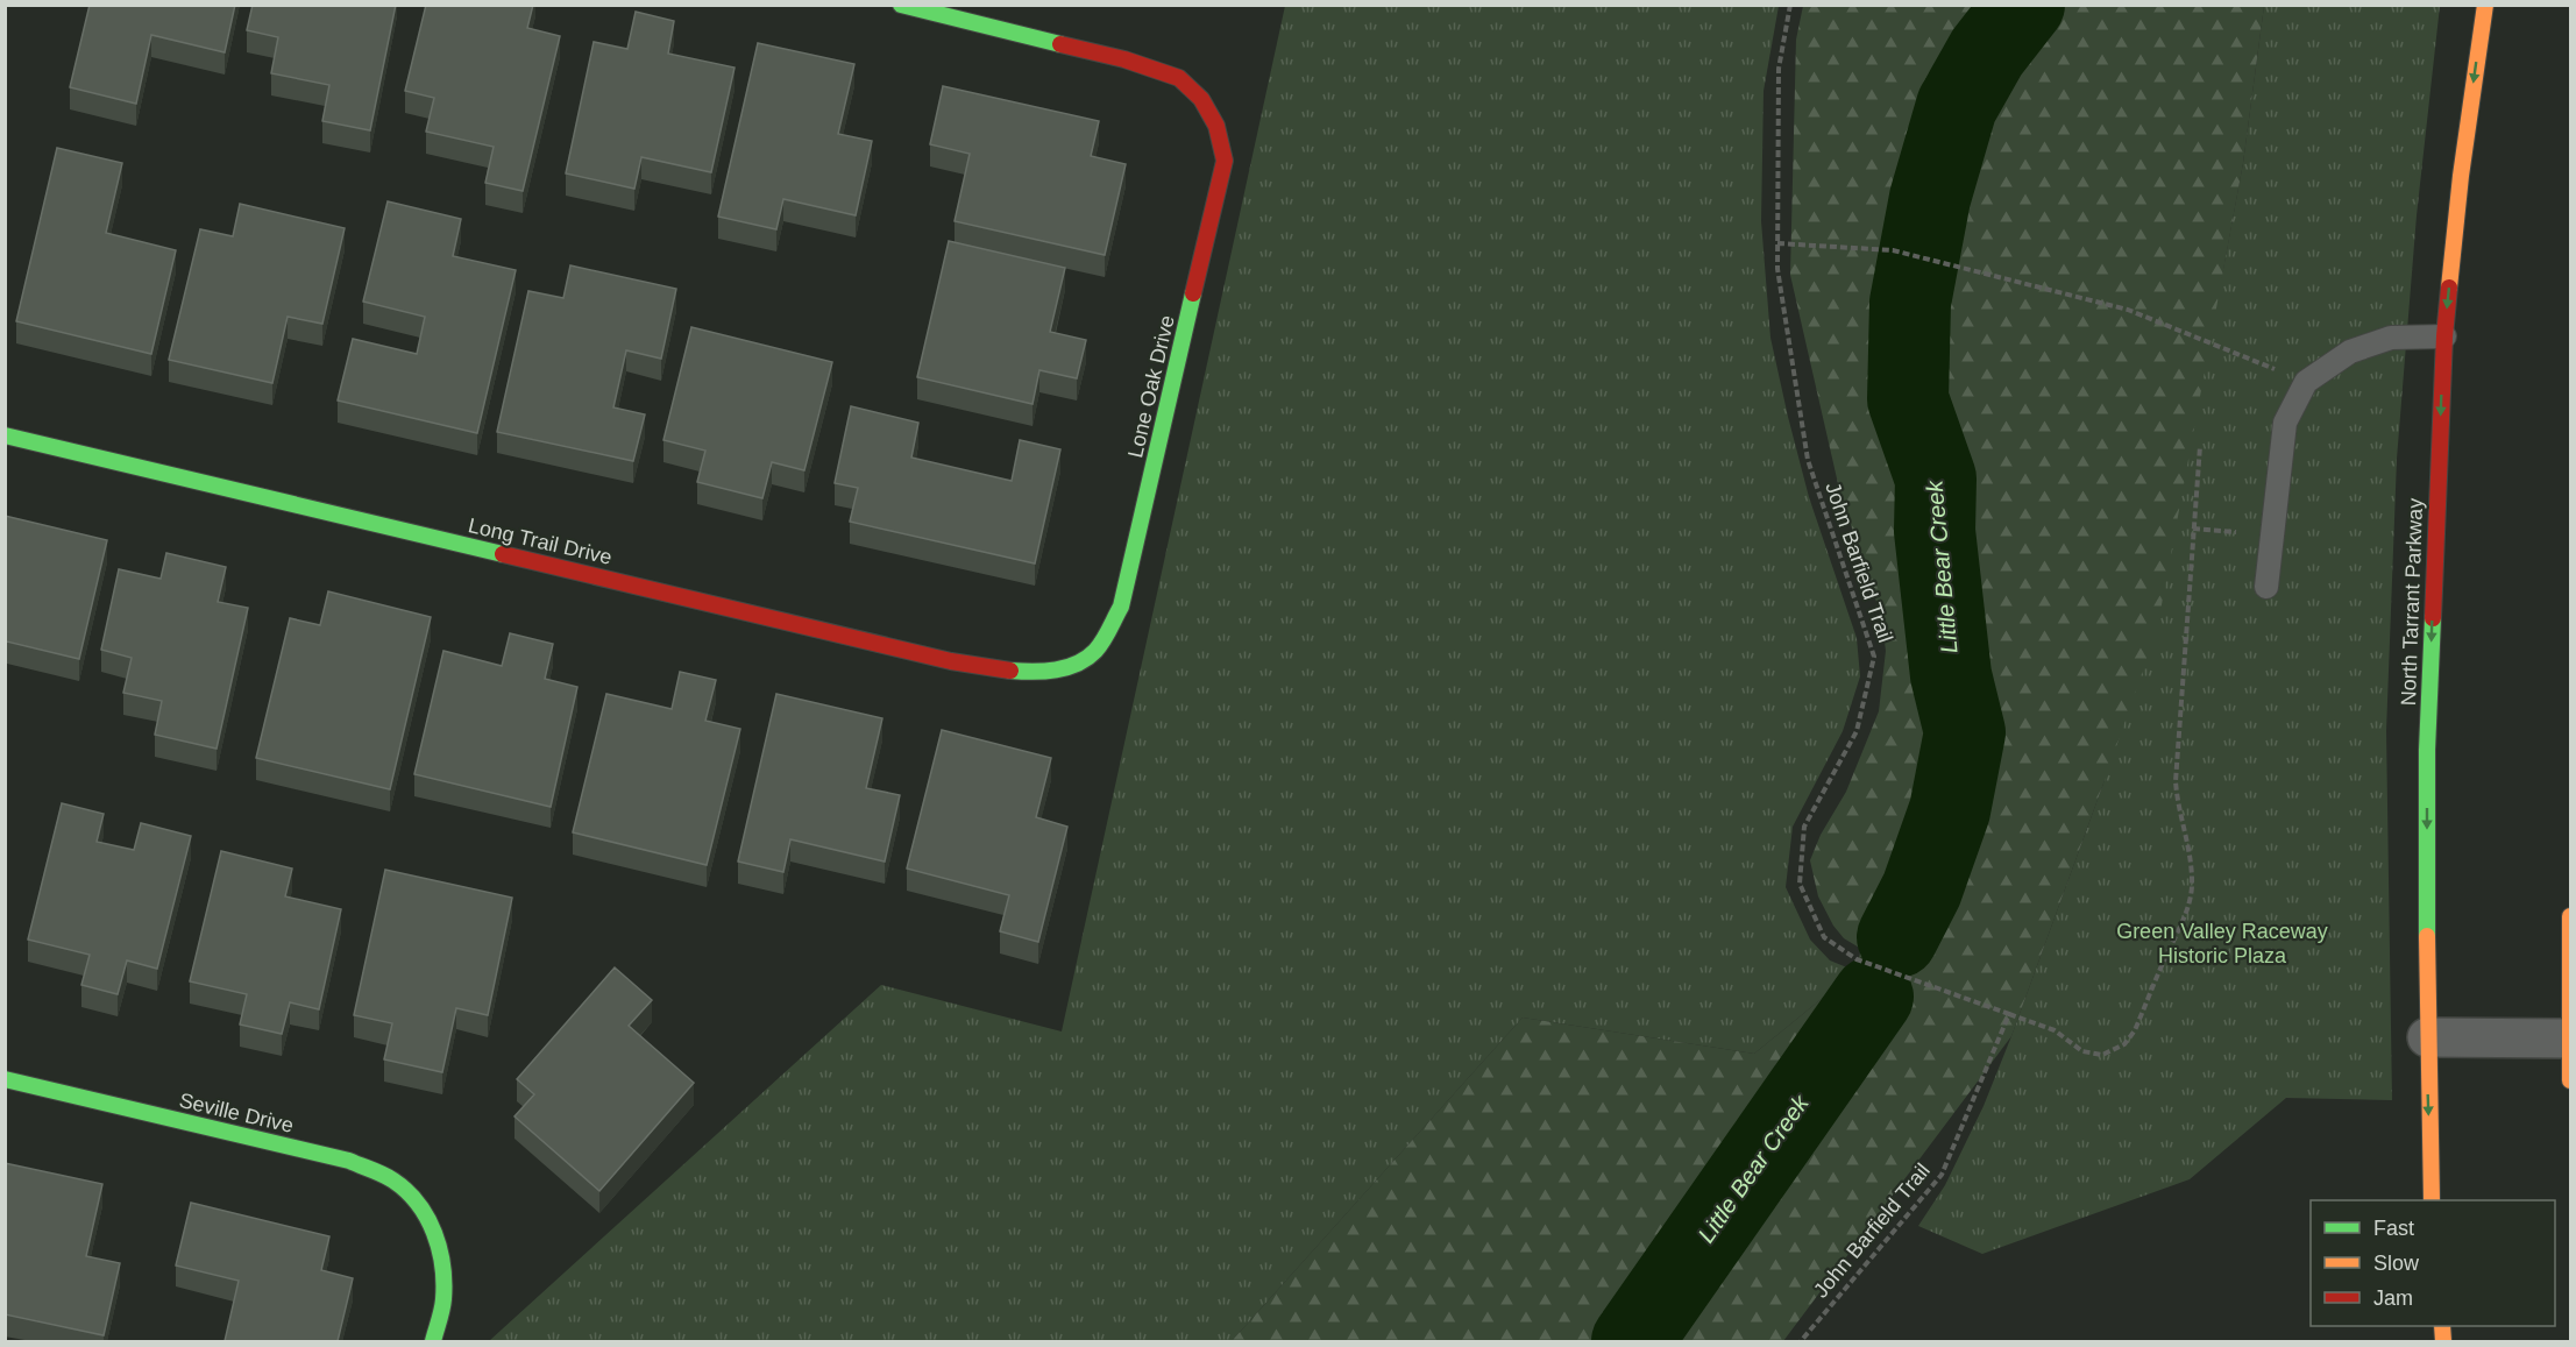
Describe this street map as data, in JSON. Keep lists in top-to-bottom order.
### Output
{
  "streets": {
    "street": [
      "Lone Oak Drive",
      "Long Trail Drive",
      "North Tarrant Parkway",
      "Seville Drive"
    ],
    "path": ["John Barfield Trail"]
  },
  "crossings": [
    ["Lone Oak Drive", "Long Trail Drive"]
  ],
  "one_way": ["North Tarrant Parkway"],
  "water": ["Little Bear Creek"],
  "parks": ["Green Valley Raceway Historic Plaza"],
  "legend": ["Fast", "Slow", "Jam"]
}
